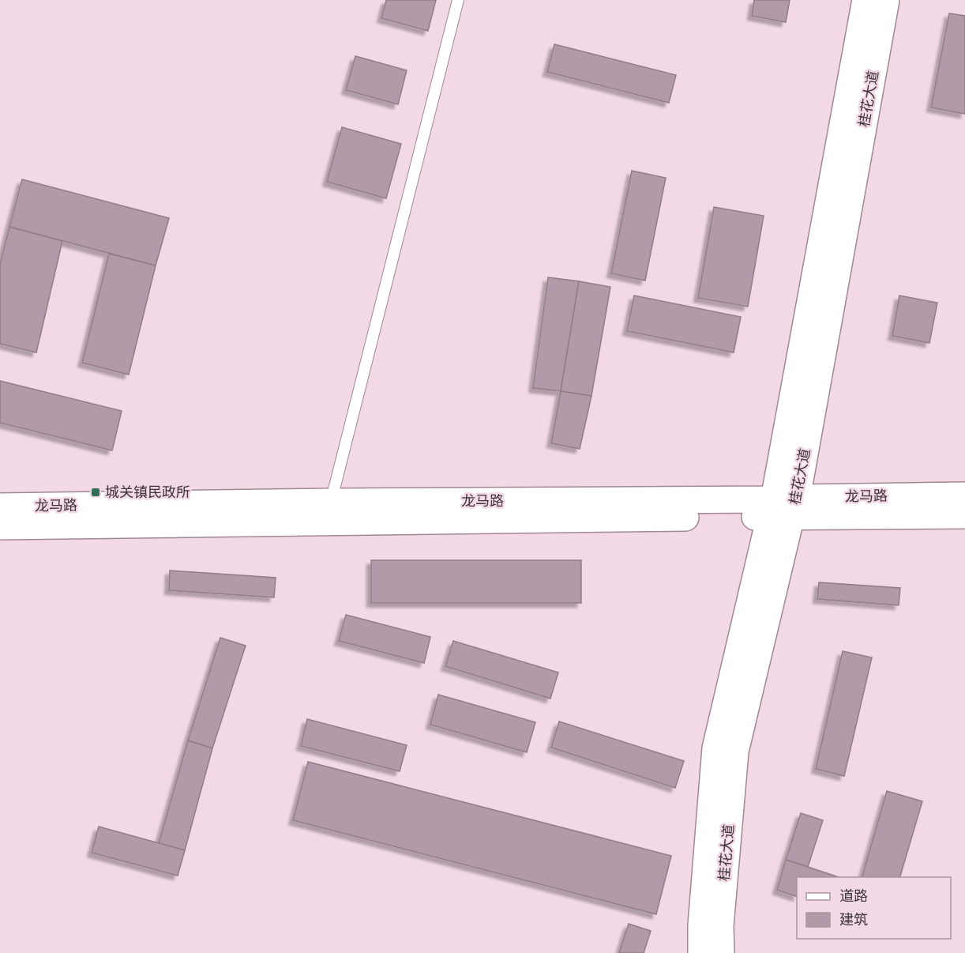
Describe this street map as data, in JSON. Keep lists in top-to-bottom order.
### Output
{
  "streets": {
    "main road": ["桂花大道", "龙马路"]
  },
  "crossings": [
    ["桂花大道", "龙马路"]
  ],
  "places": {
    "transit": ["城关镇民政所"]
  },
  "legend": ["道路", "建筑"]
}
